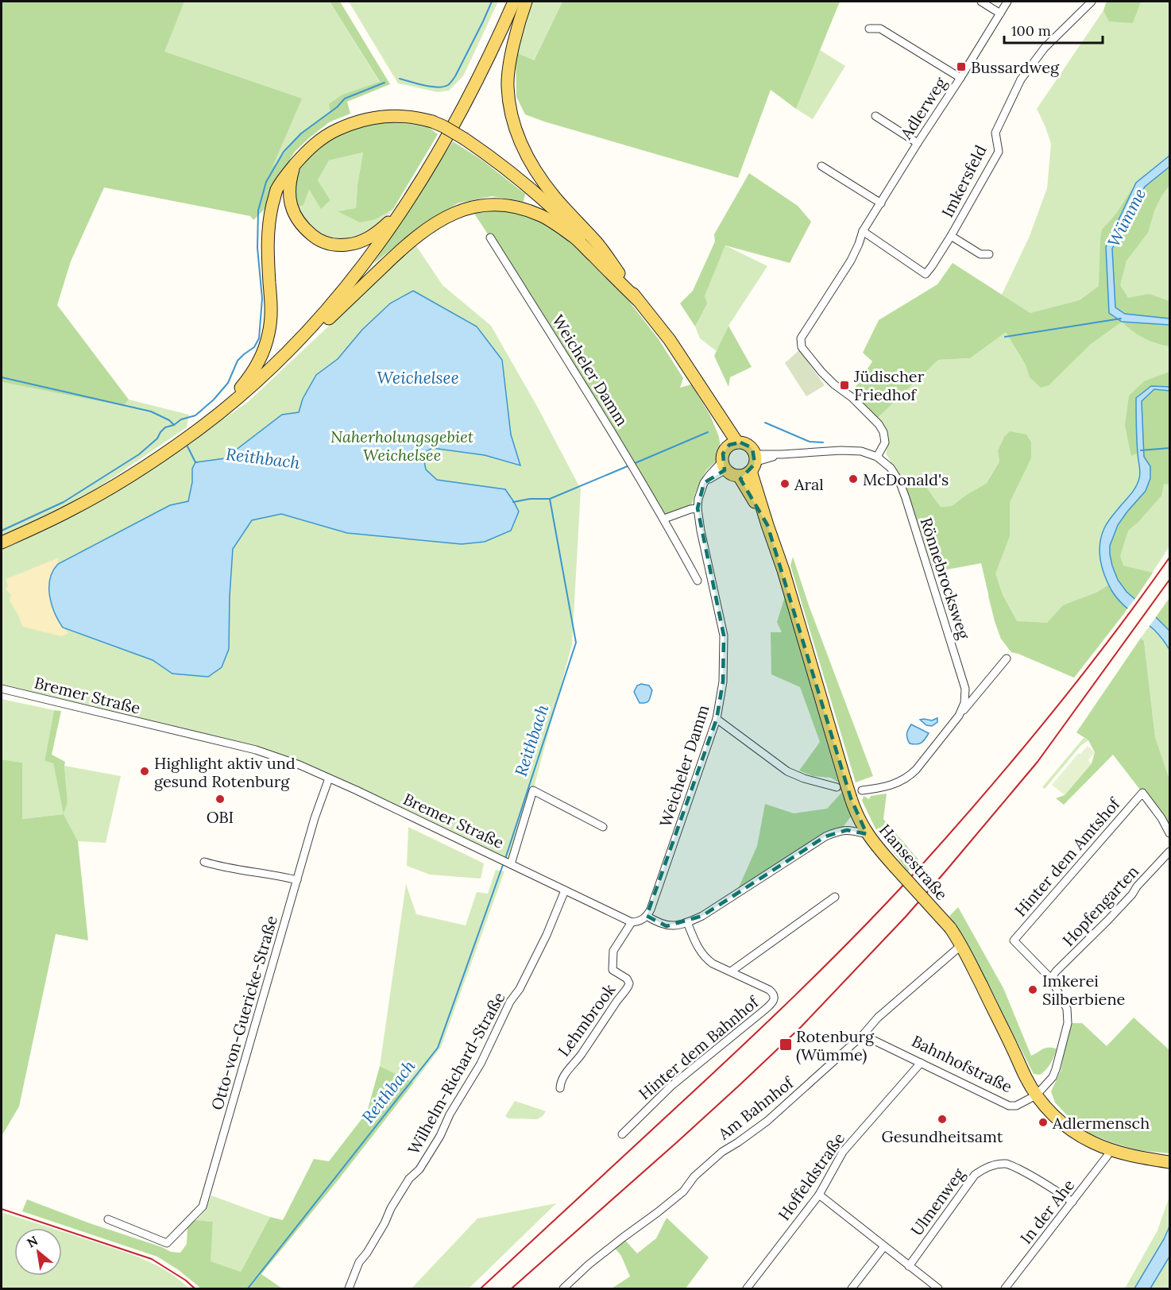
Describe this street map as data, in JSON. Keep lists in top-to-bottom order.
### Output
{
  "streets": {
    "main road": ["Hansestraße"],
    "street": [
      "Adlerweg",
      "Imkersfeld",
      "Weicheler Damm",
      "Rönnebrocksweg",
      "Bremer Straße",
      "Hinter dem Amtshof",
      "Hopfengarten",
      "Otto-von-Guericke-Straße",
      "Lehmbrook",
      "Hinter dem Bahnhof",
      "Bahnhofstraße",
      "Wilhelm-Richard-Straße",
      "Am Bahnhof",
      "Hoffeldstraße",
      "Ulmenweg",
      "In der Ahe"
    ]
  },
  "crossings": [
    ["Adlerweg", "Imkersfeld"],
    ["Weicheler Damm", "Rönnebrocksweg"],
    ["Weicheler Damm", "Hansestraße"],
    ["Rönnebrocksweg", "Hansestraße"],
    ["Bremer Straße", "Otto-von-Guericke-Straße"],
    ["Bremer Straße", "Lehmbrook"],
    ["Bremer Straße", "Wilhelm-Richard-Straße"],
    ["Hinter dem Amtshof", "Hopfengarten"],
    ["Hansestraße", "Bahnhofstraße"],
    ["Hansestraße", "Am Bahnhof"],
    ["Bahnhofstraße", "Am Bahnhof"],
    ["Bahnhofstraße", "Hoffeldstraße"],
    ["Ulmenweg", "In der Ahe"]
  ],
  "water": ["Wümme", "Weichelsee", "Reithbach"],
  "parks": ["Naherholungsgebiet Weichelsee"],
  "places": {
    "transit": ["Bussardweg", "Jüdischer Friedhof", "Rotenburg (Wümme)"],
    "other": [
      "McDonald's",
      "Aral",
      "Highlight aktiv und gesund Rotenburg",
      "OBI",
      "Imkerei Silberbiene",
      "Gesundheitsamt",
      "Adlermensch"
    ]
  },
  "scale_bar": "100 m",
  "north": "top left"
}
